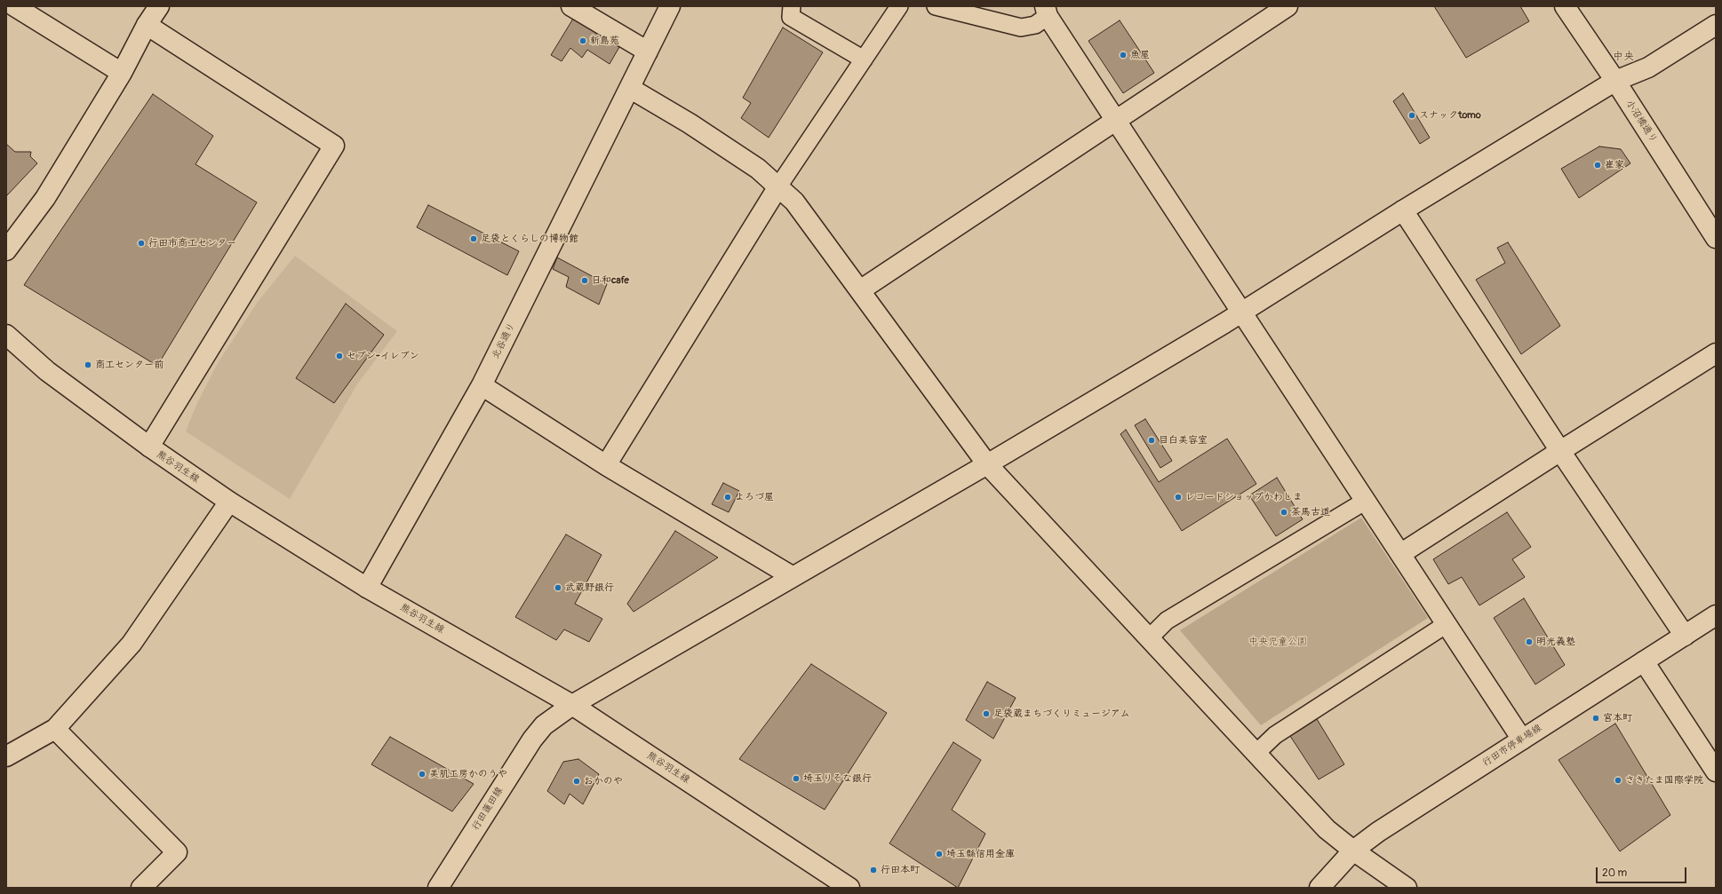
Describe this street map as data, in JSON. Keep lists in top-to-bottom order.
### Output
{
  "streets": {
    "street": [
      "小沼橋通り",
      "北谷通り",
      "熊谷羽生線",
      "行田市停車場線",
      "行田蓮田線"
    ]
  },
  "crossings": [
    ["小沼橋通り", "行田蓮田線"],
    ["北谷通り", "熊谷羽生線"],
    ["熊谷羽生線", "行田蓮田線"]
  ],
  "districts": ["中央"],
  "parks": ["中央児童公園"],
  "places": [
    "新島苑",
    "魚屋",
    "スナックtomo",
    "崔家",
    "足袋とくらしの博物館",
    "行田市商工センター",
    "日和cafe",
    "セブン-イレブン",
    "商工センター前",
    "目白美容室",
    "よろづ屋",
    "レコードショップかわしま",
    "茶馬古道",
    "武蔵野銀行",
    "明光義塾",
    "足袋蔵まちづくりミュージアム",
    "宮本町",
    "美肌工房かのうや",
    "埼玉りそな銀行",
    "さきたま国際学院",
    "おかのや",
    "埼玉縣信用金庫",
    "行田本町"
  ],
  "scale_bar": "20 m"
}
